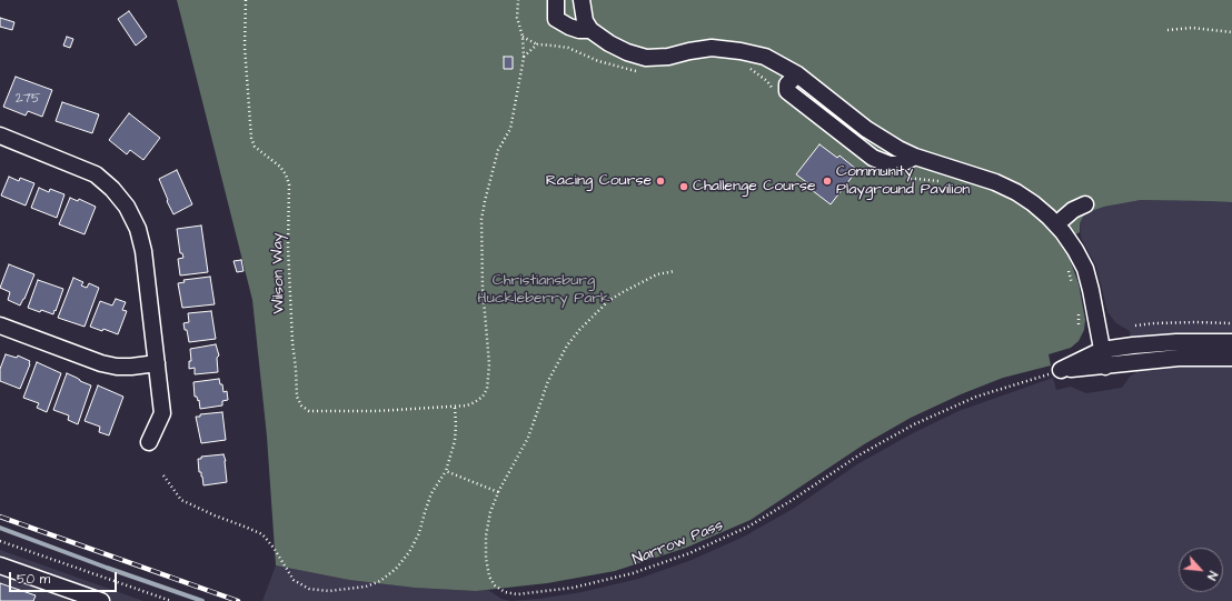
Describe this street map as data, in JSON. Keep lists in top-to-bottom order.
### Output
{
  "streets": {
    "path": ["Wilson Way", "Narrow Pass"]
  },
  "parks": ["Christiansburg Huckleberry Park"],
  "places": ["Racing Course", "Community Playground Pavilion", "Challenge Course"],
  "house_numbers": ["275"],
  "scale_bar": "50 m",
  "north": "bottom right"
}
